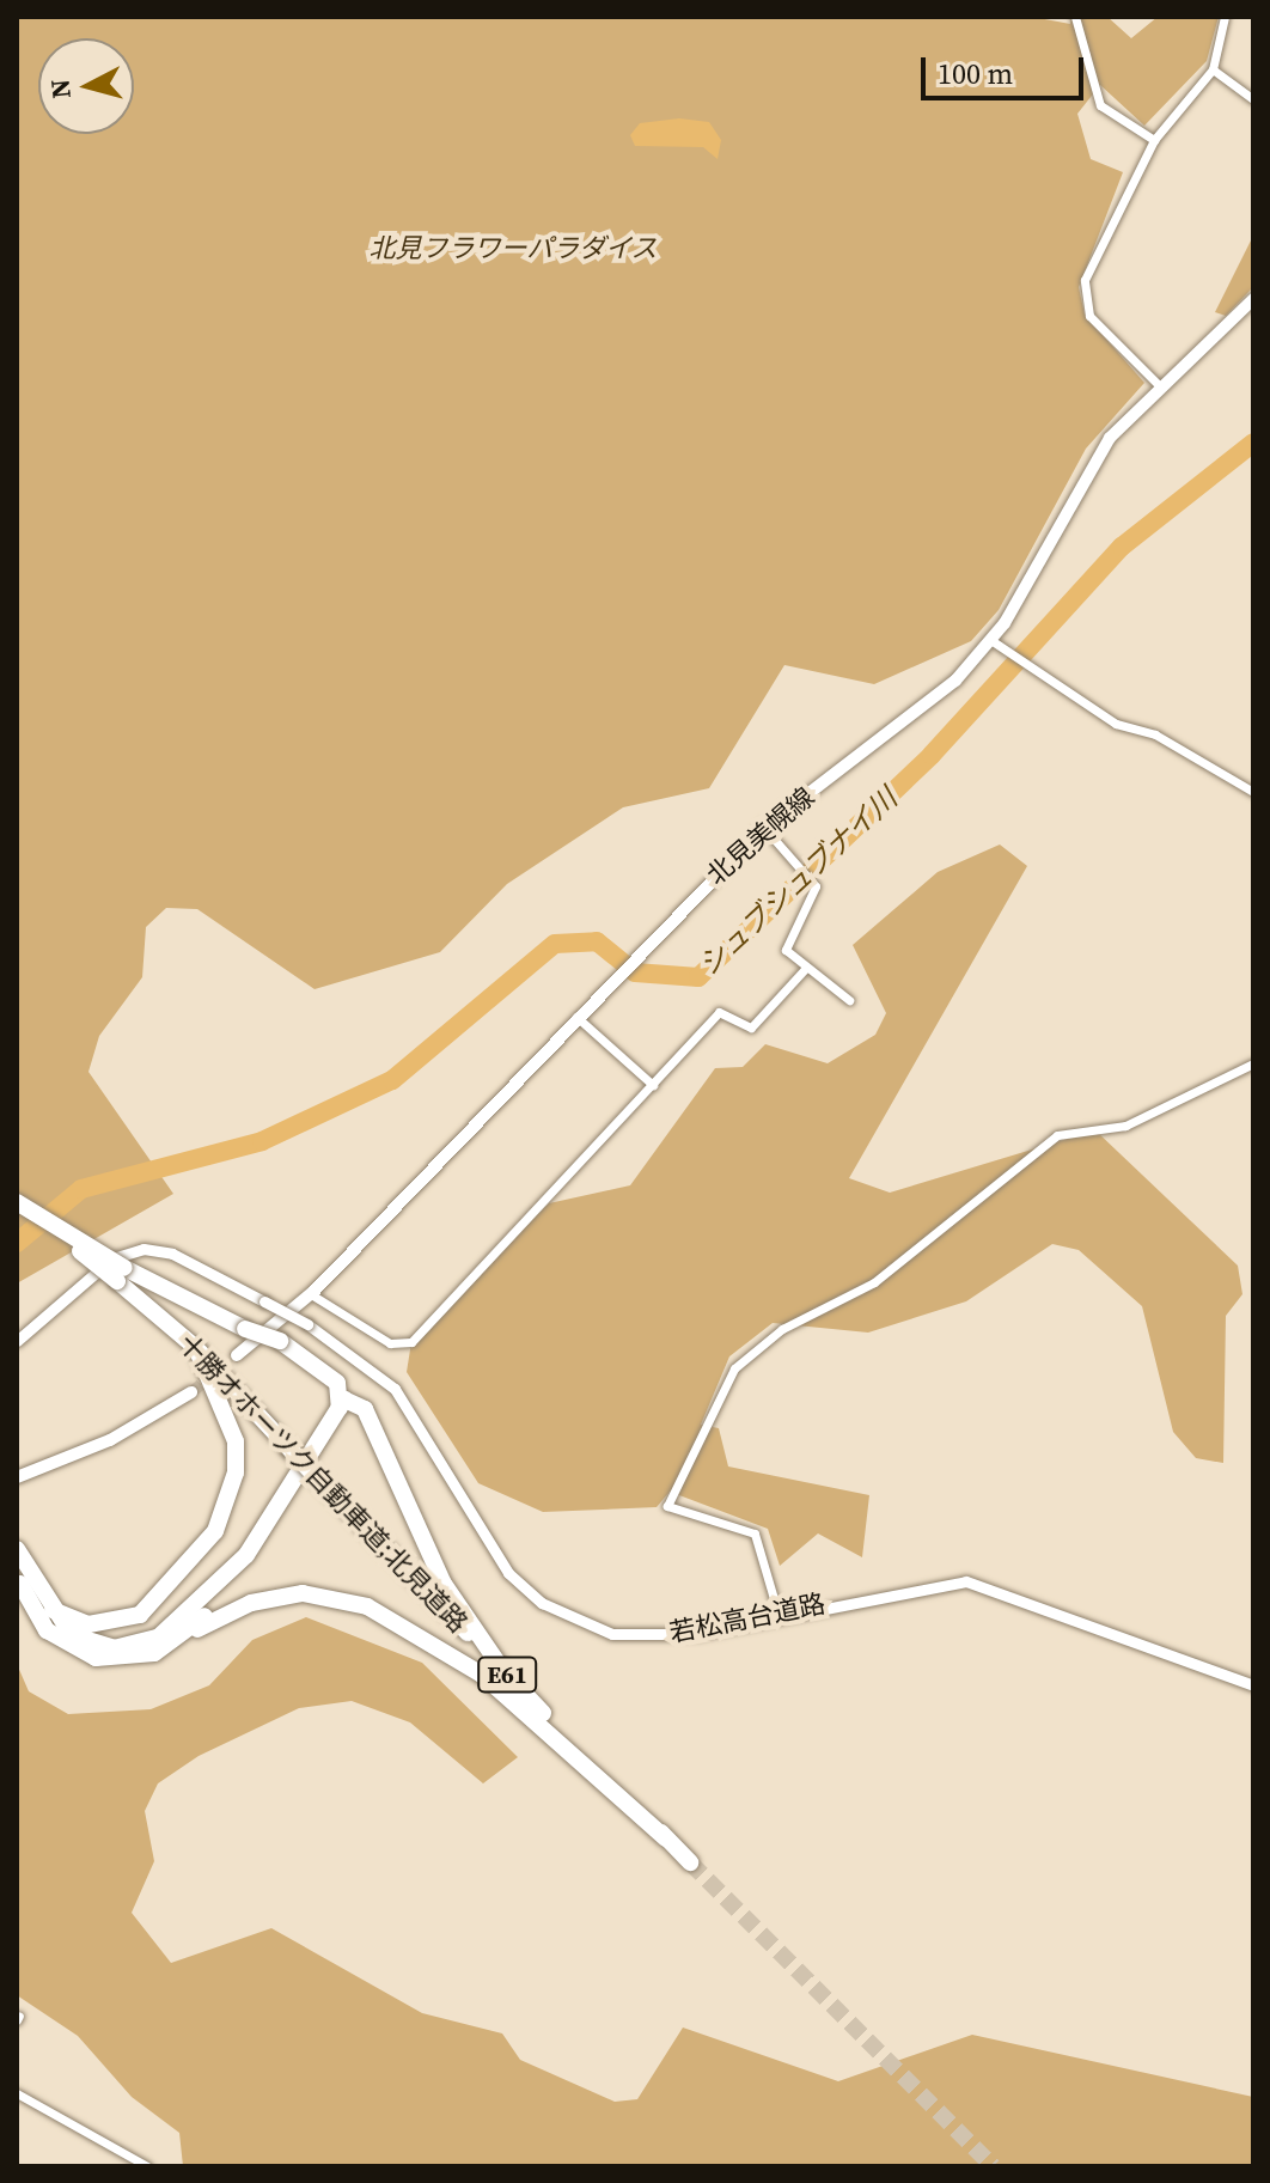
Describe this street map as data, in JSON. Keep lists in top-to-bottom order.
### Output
{
  "streets": {
    "highway": ["十勝オホーツク自動車道;北見道路", "E61"],
    "main road": ["北見美幌線"],
    "street": ["若松高台道路"]
  },
  "water": ["シュブシュブナイ川"],
  "parks": ["北見フラワーパラダイス"],
  "scale_bar": "100 m",
  "north": "left"
}
